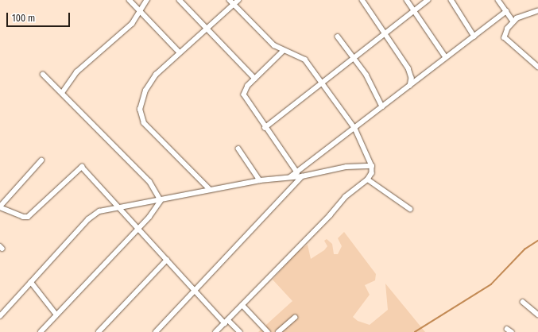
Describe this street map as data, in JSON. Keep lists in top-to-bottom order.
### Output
{
  "scale_bar": "100 m"
}
